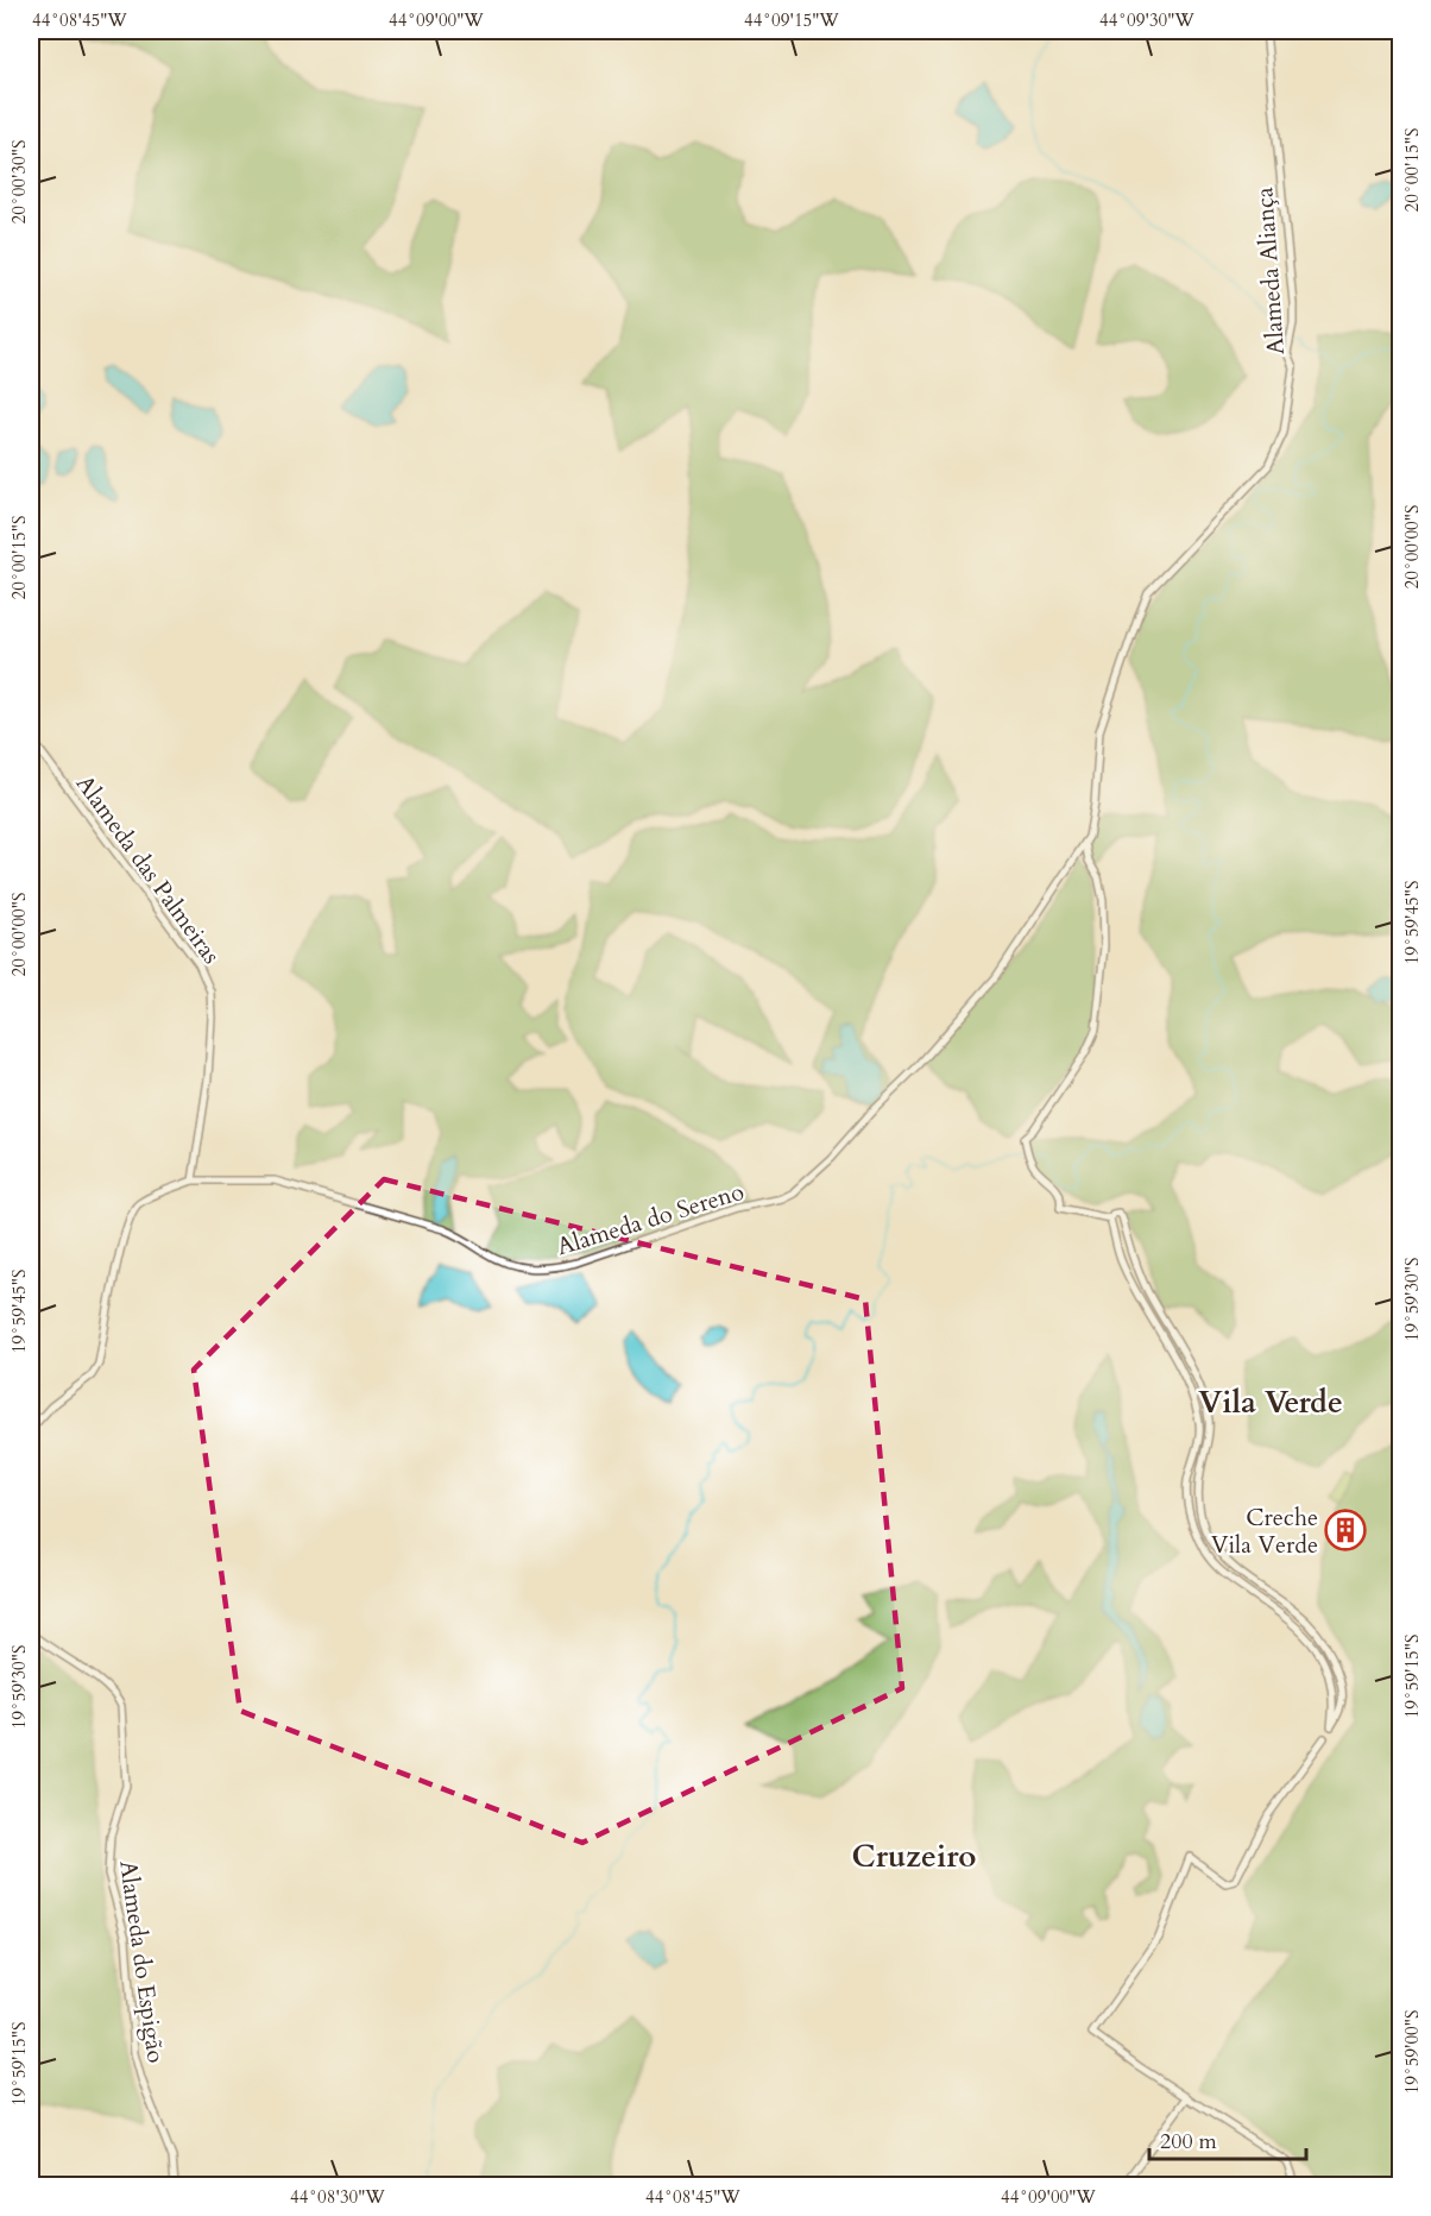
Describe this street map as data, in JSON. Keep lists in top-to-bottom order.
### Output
{
  "streets": {
    "street": [
      "Alameda Aliança",
      "Alameda das Palmeiras",
      "Alameda do Sereno",
      "Alameda do Espigão"
    ]
  },
  "crossings": [
    ["Alameda Aliança", "Alameda do Sereno"],
    ["Alameda das Palmeiras", "Alameda do Sereno"]
  ],
  "districts": ["Vila Verde", "Cruzeiro"],
  "places": {
    "building": ["Creche Vila Verde"]
  },
  "scale_bar": "200 m",
  "coordinates": [
    "44°08'45\"W",
    "44°09'00\"W",
    "44°09'15\"W",
    "44°09'30\"W",
    "20°00'15\"S",
    "20°00'30\"S",
    "20°00'00\"S",
    "19°59'45\"S",
    "19°59'30\"S",
    "19°59'15\"S",
    "19°59'00\"S",
    "44°08'30\"W"
  ]
}
